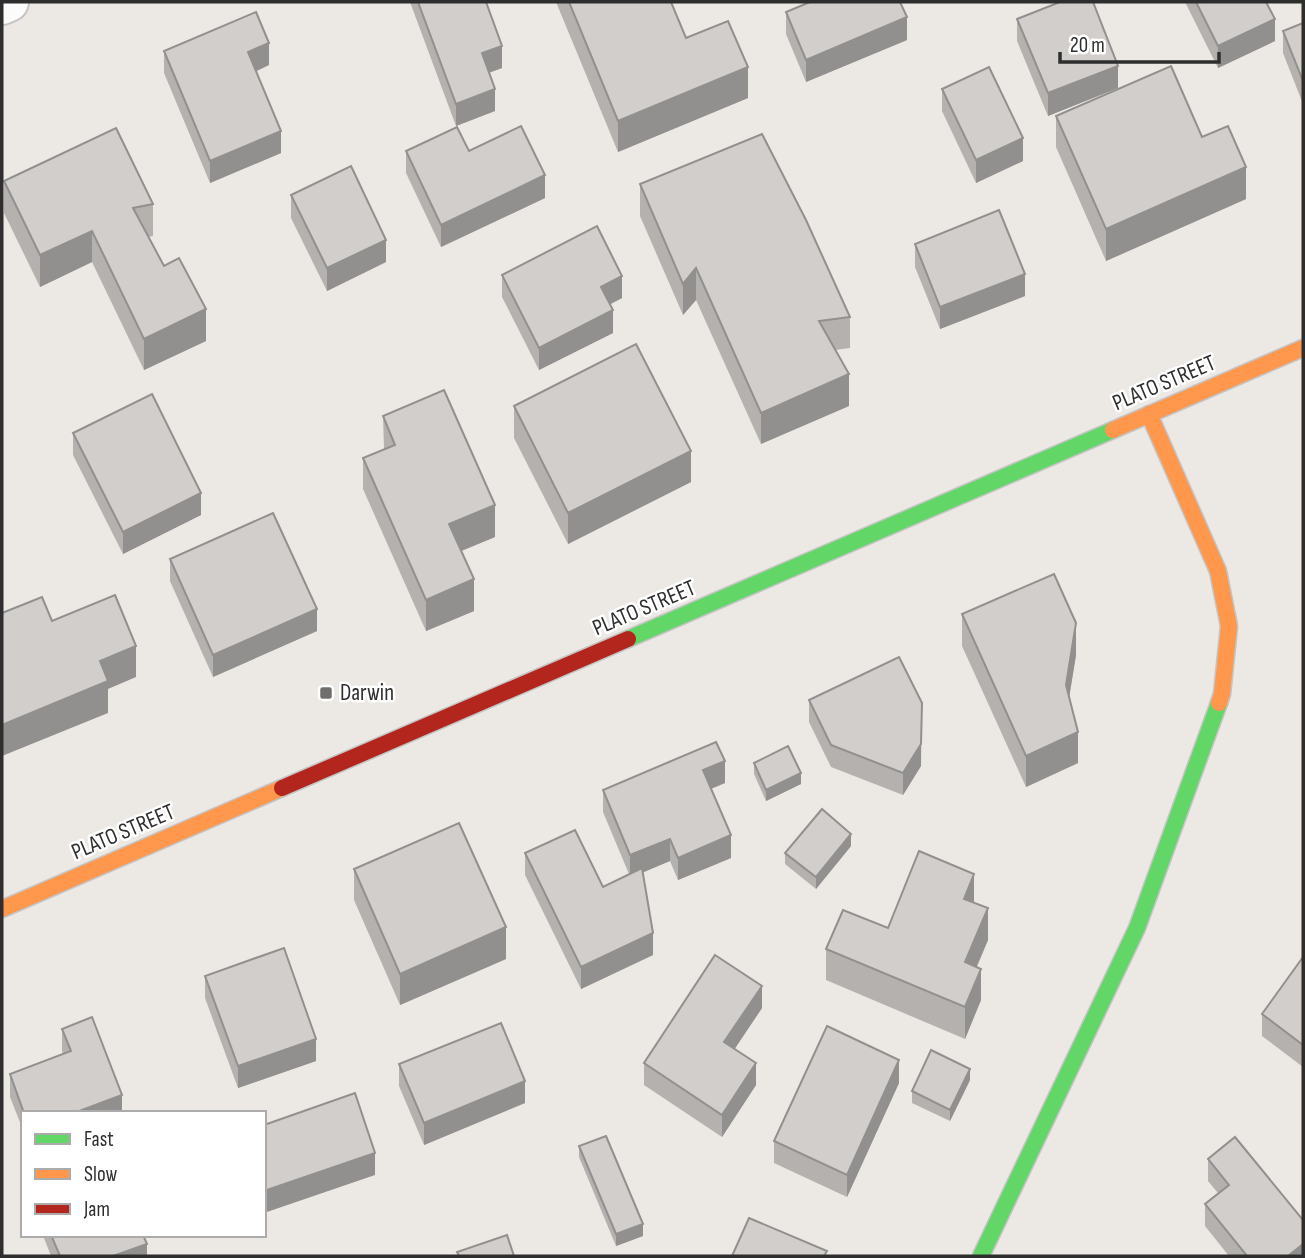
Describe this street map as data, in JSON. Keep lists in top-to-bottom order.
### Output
{
  "streets": {
    "street": ["PLATO STREET"]
  },
  "places": {
    "transit": ["Darwin"]
  },
  "legend": ["Fast", "Slow", "Jam"],
  "scale_bar": "20 m"
}
